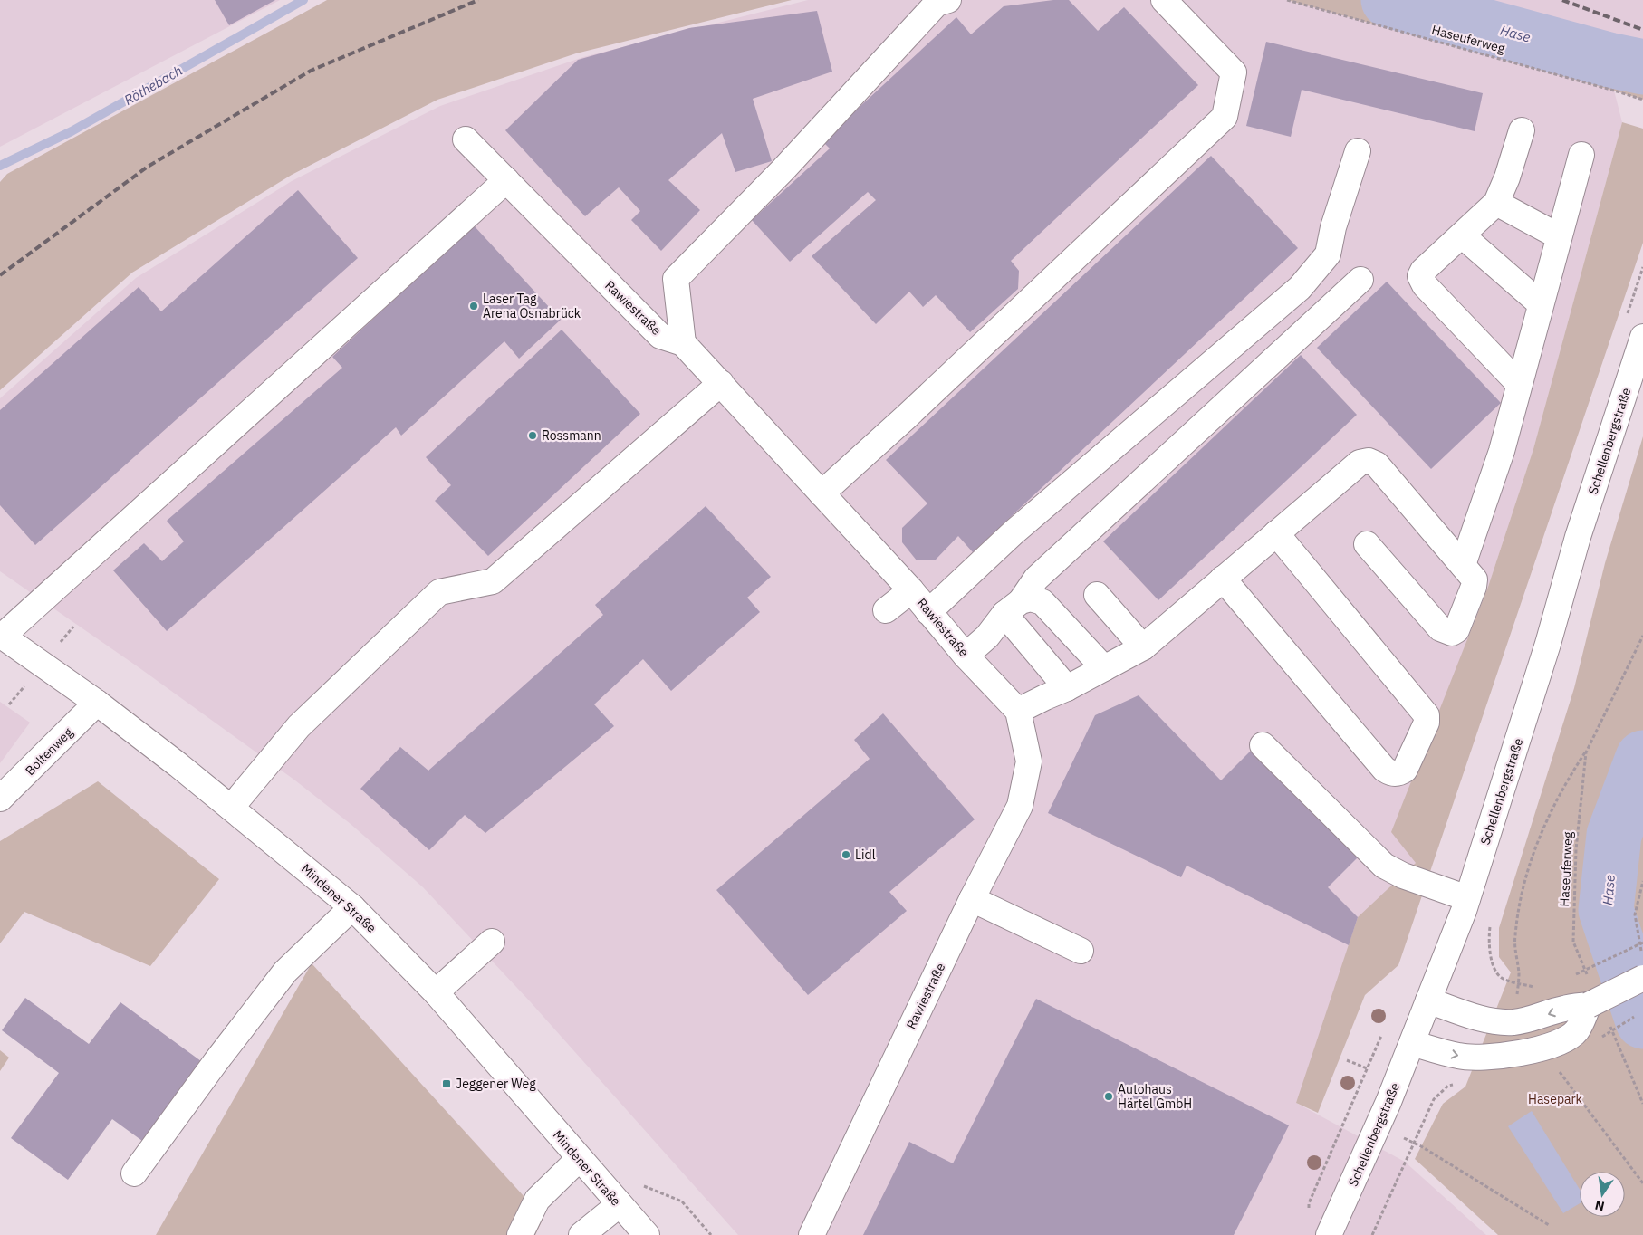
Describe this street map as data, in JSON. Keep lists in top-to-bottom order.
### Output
{
  "streets": {
    "street": [
      "Rawiestraße",
      "Schellenbergstraße",
      "Boltenweg",
      "Mindener Straße"
    ],
    "path": ["Haseuferweg"]
  },
  "crossings": [
    ["Boltenweg", "Mindener Straße"]
  ],
  "water": ["Hase", "Röthebach"],
  "parks": ["Hasepark"],
  "places": {
    "other": [
      "Laser Tag Arena Osnabrück",
      "Rossmann",
      "Lidl",
      "Autohaus Härtel GmbH"
    ],
    "transit": ["Jeggener Weg"]
  },
  "north": "bottom"
}
